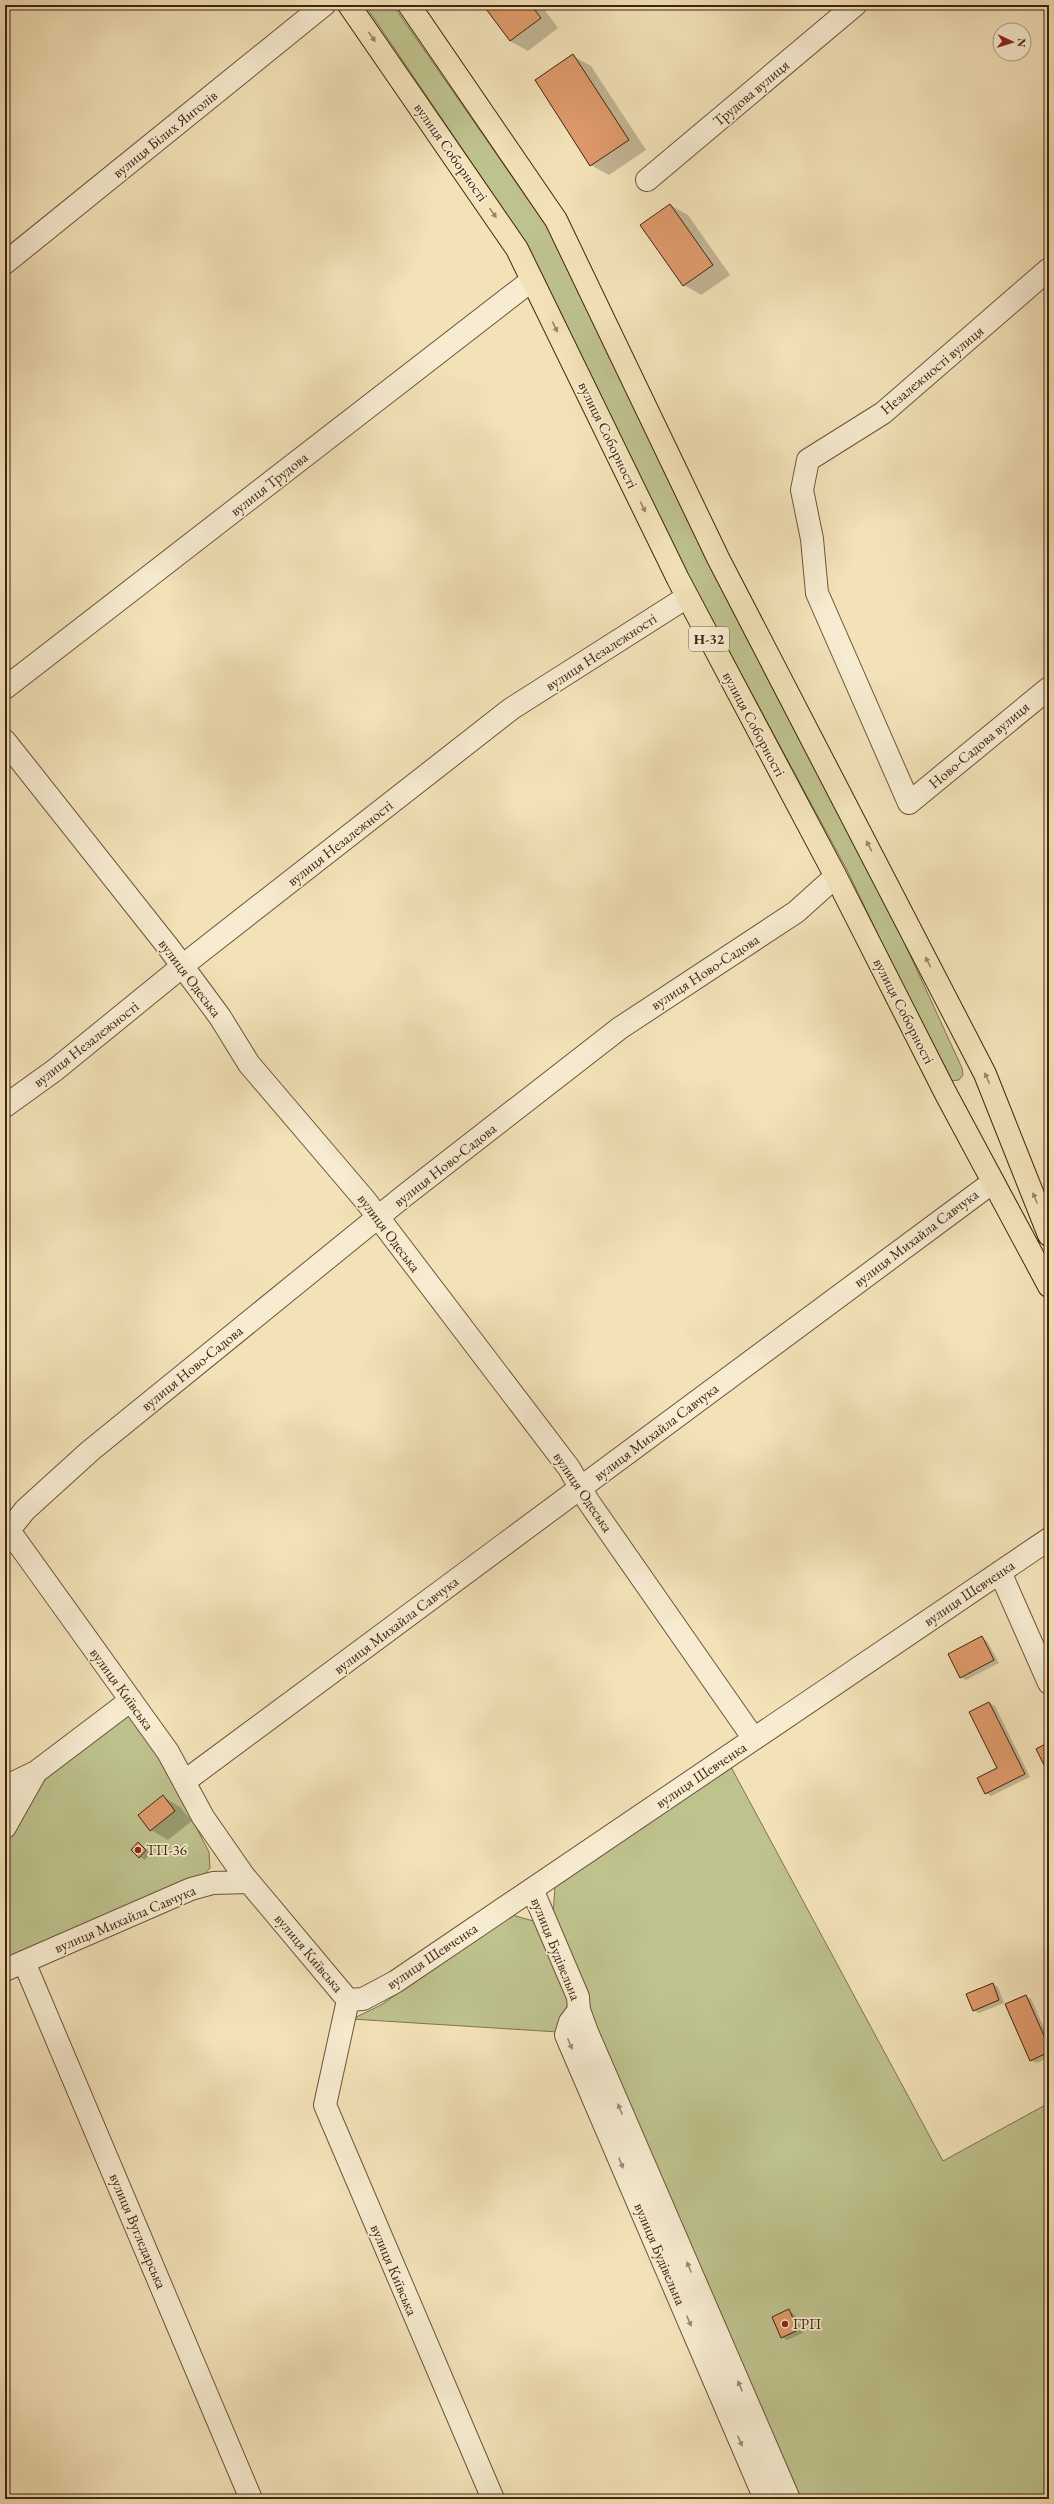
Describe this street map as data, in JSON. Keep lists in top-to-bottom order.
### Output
{
  "streets": {
    "main road": ["вулиця Соборності", "Н-32"],
    "street": [
      "Трудова вулиця",
      "вулиця Білих Янголів",
      "Незалежності вулиця",
      "вулиця Трудова",
      "вулиця Незалежності",
      "Ново-Садова вулиця",
      "вулиця Ново-Садова",
      "вулиця Одеська",
      "вулиця Михайла Савчука",
      "вулиця Шевченка",
      "вулиця Київська",
      "вулиця Будівельна",
      "вулиця Вугледарська"
    ]
  },
  "crossings": [
    ["вулиця Соборності", "вулиця Трудова"],
    ["вулиця Соборності", "вулиця Незалежності"],
    ["вулиця Соборності", "вулиця Ново-Садова"],
    ["вулиця Соборності", "вулиця Михайла Савчука"],
    ["Незалежності вулиця", "Ново-Садова вулиця"],
    ["вулиця Незалежності", "вулиця Одеська"],
    ["вулиця Ново-Садова", "вулиця Одеська"],
    ["вулиця Ново-Садова", "вулиця Київська"],
    ["вулиця Одеська", "вулиця Михайла Савчука"],
    ["вулиця Одеська", "вулиця Шевченка"],
    ["вулиця Михайла Савчука", "вулиця Київська"],
    ["вулиця Михайла Савчука", "вулиця Вугледарська"],
    ["вулиця Шевченка", "вулиця Київська"],
    ["вулиця Шевченка", "вулиця Будівельна"]
  ],
  "places": ["ТП-36", "ГРП"],
  "north": "right"
}
